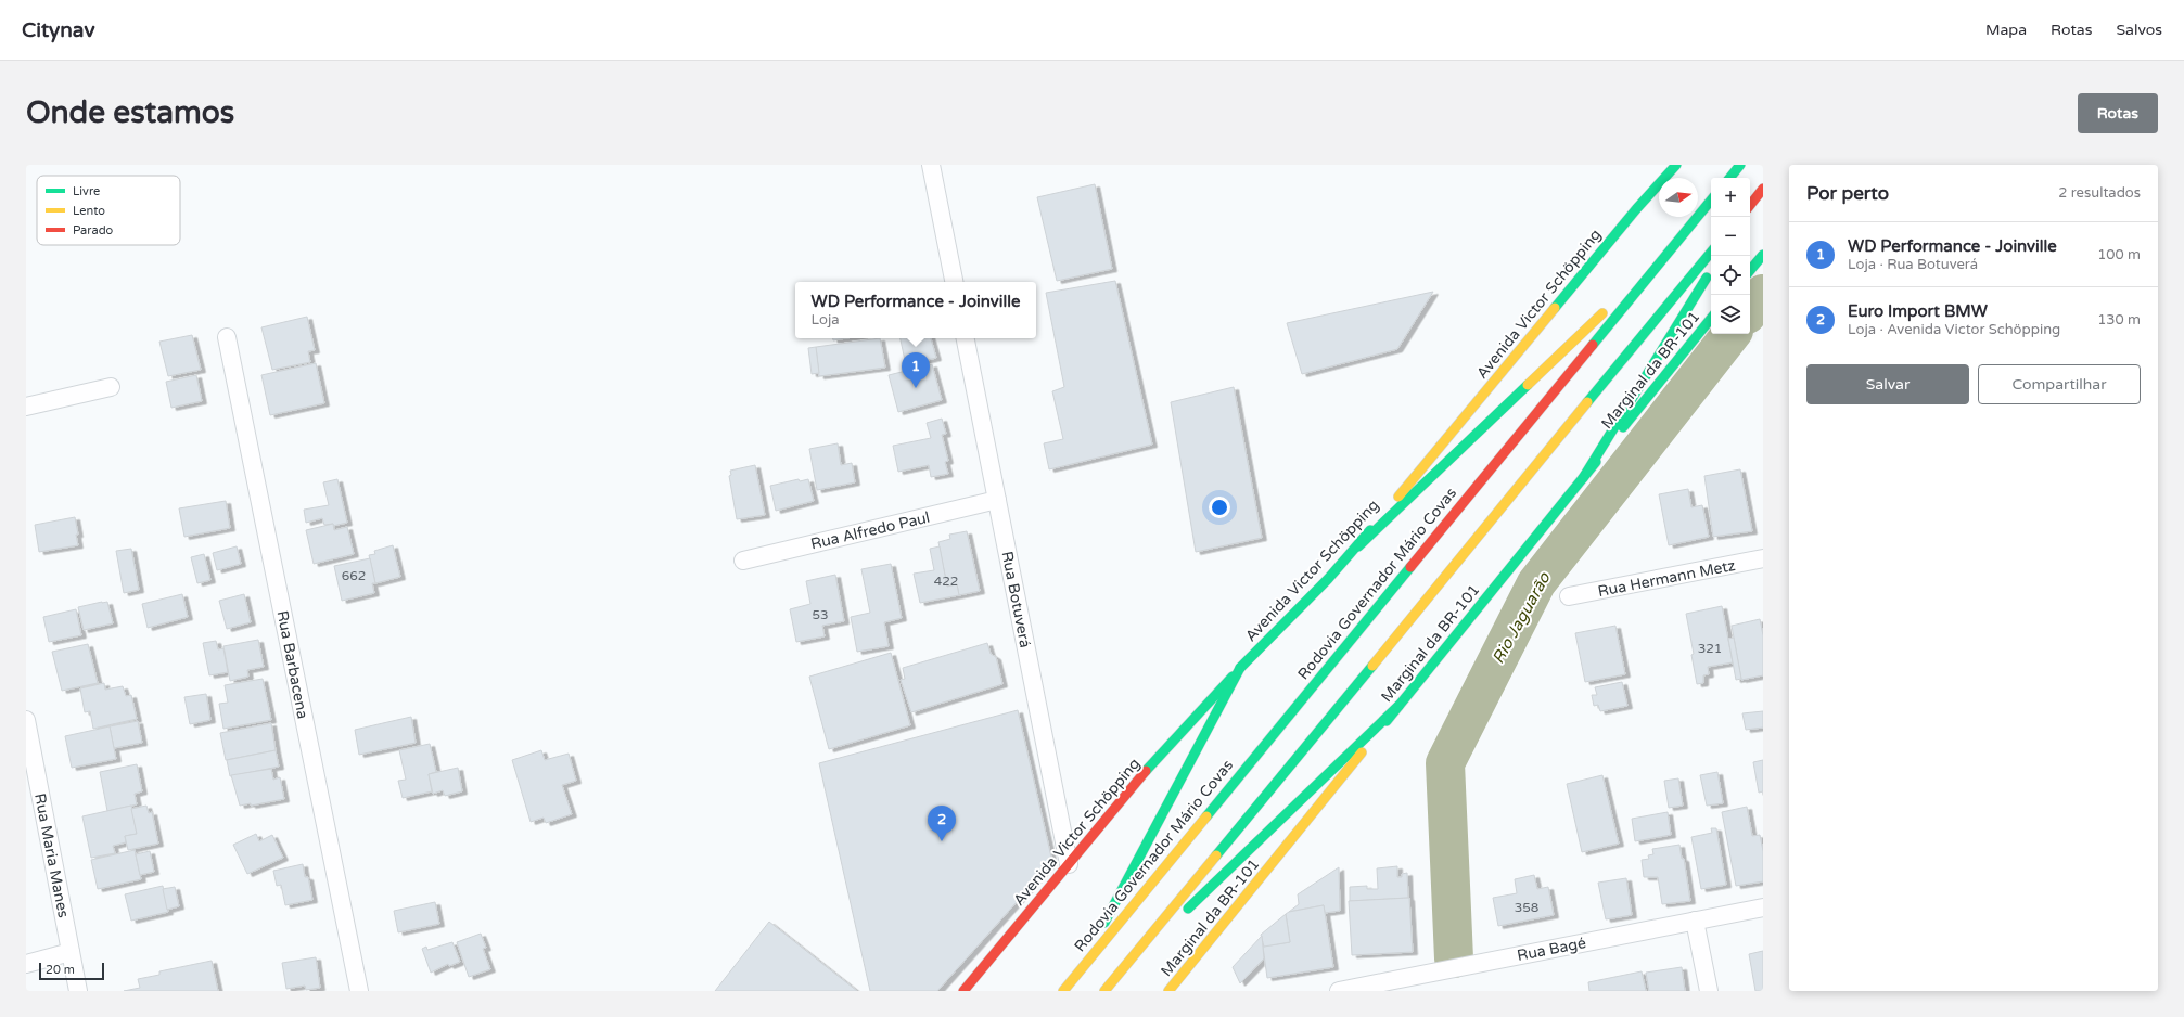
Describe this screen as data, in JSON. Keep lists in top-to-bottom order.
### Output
{
  "streets": {
    "main road": ["Avenida Victor Schöpping", "Marginal da BR-101", "Rodovia Governador Mário Covas"],
    "street": [
      "Rua Alfredo Paul",
      "Rua Hermann Metz",
      "Rua Botuverá",
      "Rua Barbacena",
      "Rua Maria Manes",
      "Rua Bagé"
    ]
  },
  "crossings": [
    ["Avenida Victor Schöpping", "Rua Botuverá"],
    ["Rua Alfredo Paul", "Rua Botuverá"]
  ],
  "water": ["Rio Jaguarão"],
  "house_numbers": [
    "662",
    "422",
    "53",
    "321",
    "358"
  ],
  "legend": ["Livre", "Lento", "Parado"],
  "scale_bar": "20 m",
  "north": "right",
  "page": {
    "header": "Citynav",
    "nav": ["Mapa", "Rotas", "Salvos"],
    "buttons": [
      "Rotas",
      ["Salvar", "Compartilhar"]
    ],
    "title": "Onde estamos",
    "heading": ["Por perto", "2 resultados"],
    "map_buttons": ["+", "−"],
    "list": [
      {
        "mark": "1",
        "name": "WD Performance - Joinville",
        "note": "Loja · Rua Botuverá",
        "value": "100 m"
      },
      {
        "mark": "2",
        "name": "Euro Import BMW",
        "note": "Loja · Avenida Victor Schöpping",
        "value": "130 m"
      }
    ],
    "popup": ["WD Performance - Joinville", "Loja"],
    "pins": ["1", "2"],
    "scale": "20 m"
  }
}
